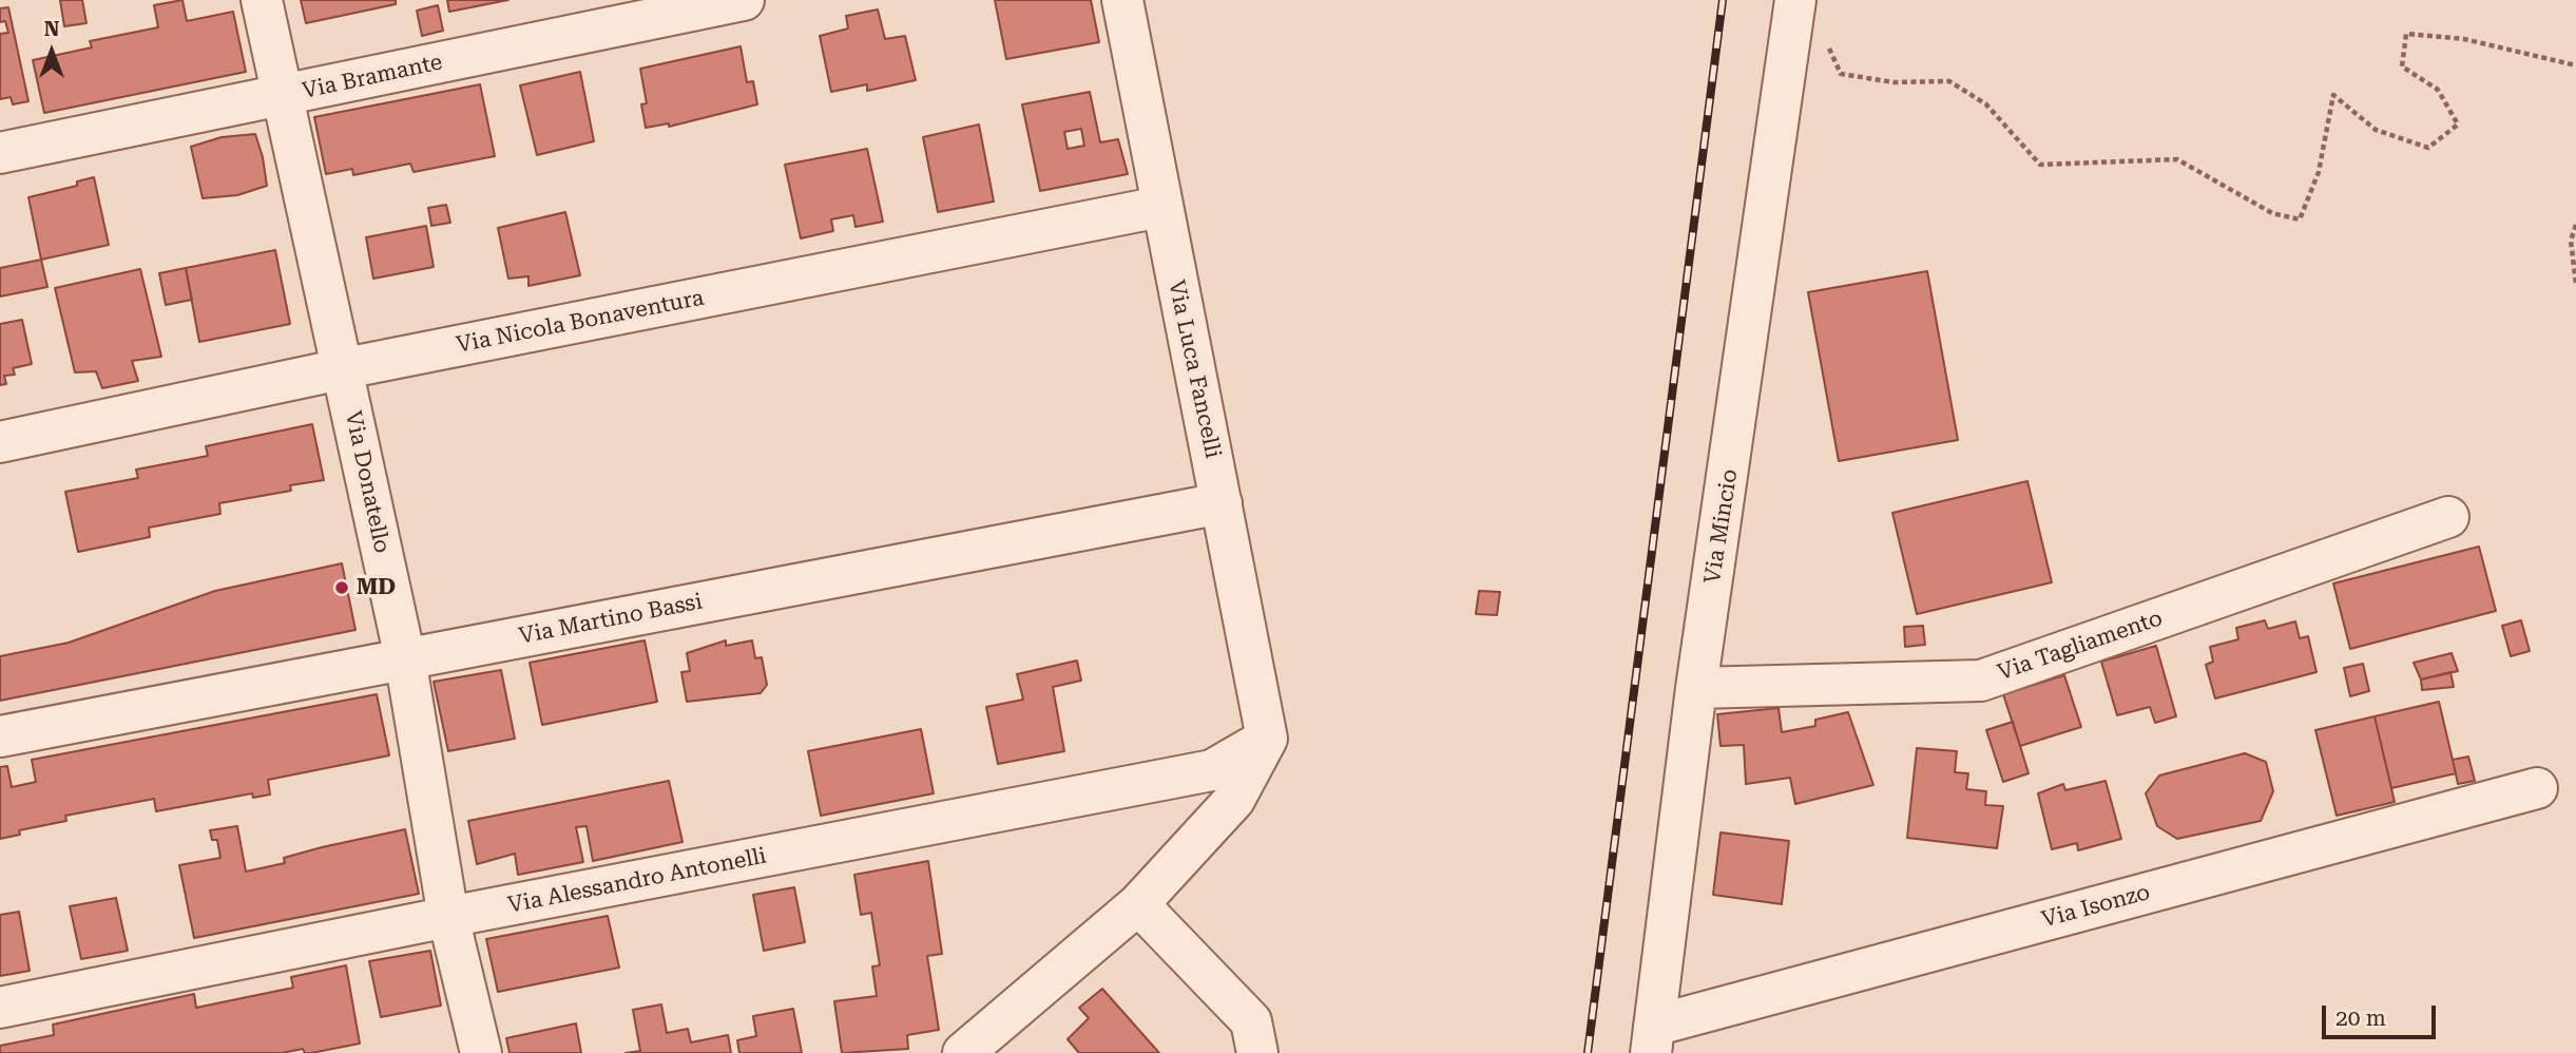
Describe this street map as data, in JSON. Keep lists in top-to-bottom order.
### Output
{
  "streets": {
    "street": [
      "Via Bramante",
      "Via Nicola Bonaventura",
      "Via Luca Fancelli",
      "Via Donatello",
      "Via Mincio",
      "Via Martino Bassi",
      "Via Tagliamento",
      "Via Alessandro Antonelli",
      "Via Isonzo"
    ]
  },
  "crossings": [
    ["Via Bramante", "Via Donatello"],
    ["Via Nicola Bonaventura", "Via Luca Fancelli"],
    ["Via Nicola Bonaventura", "Via Donatello"],
    ["Via Luca Fancelli", "Via Martino Bassi"],
    ["Via Luca Fancelli", "Via Alessandro Antonelli"],
    ["Via Donatello", "Via Martino Bassi"],
    ["Via Donatello", "Via Alessandro Antonelli"],
    ["Via Mincio", "Via Tagliamento"],
    ["Via Mincio", "Via Isonzo"]
  ],
  "places": ["MD"],
  "scale_bar": "20 m",
  "north": "top"
}
